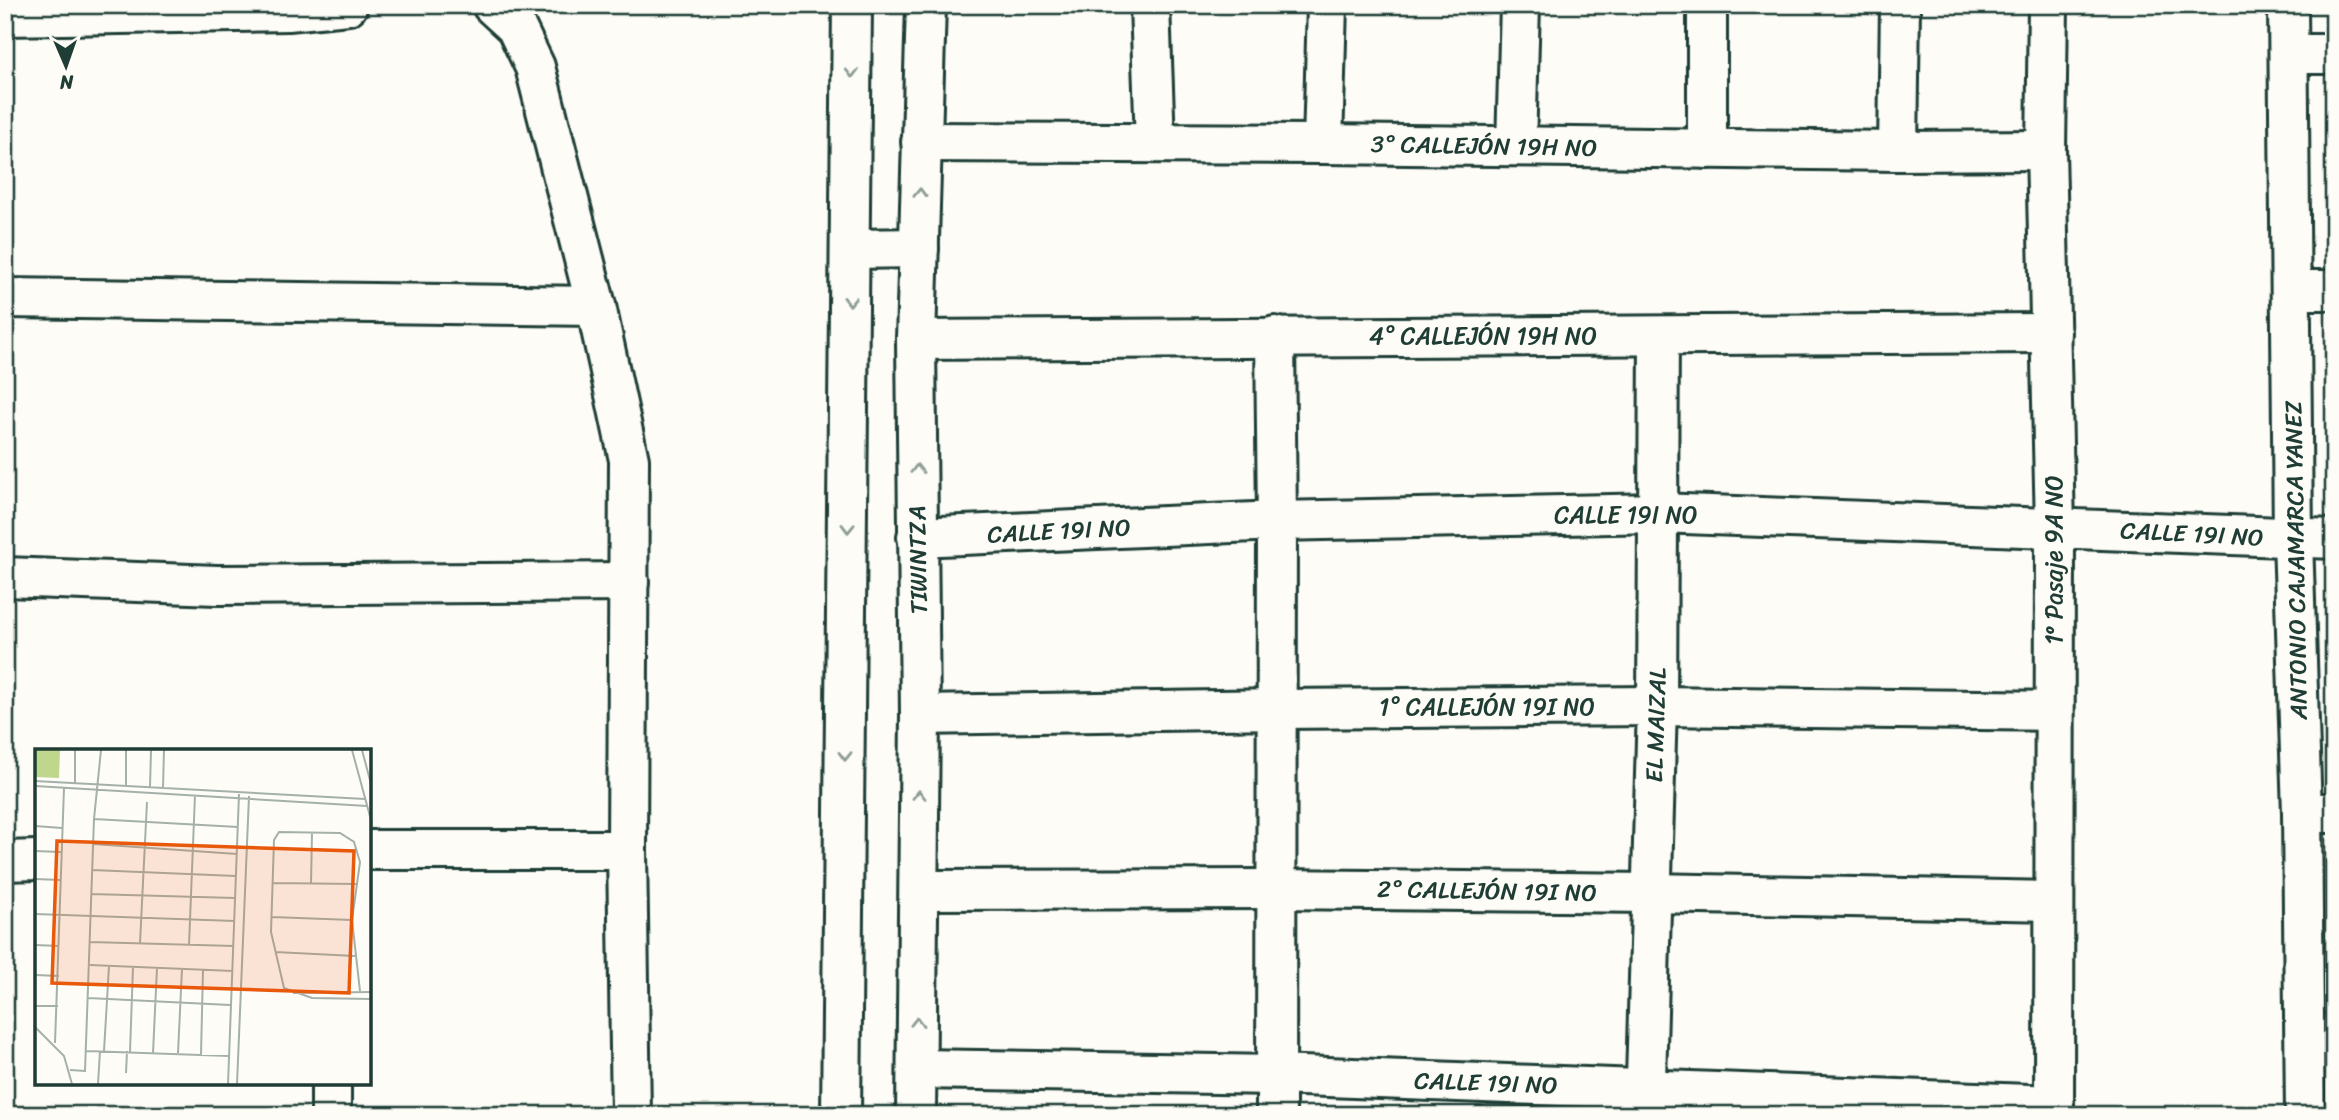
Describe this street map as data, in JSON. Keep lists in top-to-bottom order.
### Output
{
  "streets": {
    "street": [
      "3° CALLEJÓN 19H NO",
      "4° CALLEJÓN 19H NO",
      "CALLE 19I NO",
      "TIWINTZA",
      "1º Pasaje 9A NO",
      "ANTONIO CAJAMARCA YANEZ",
      "1° CALLEJÓN 19I NO",
      "EL MAIZAL",
      "2° CALLEJÓN 19I NO"
    ]
  },
  "crossings": [
    ["3° CALLEJÓN 19H NO", "TIWINTZA"],
    ["3° CALLEJÓN 19H NO", "1º Pasaje 9A NO"],
    ["4° CALLEJÓN 19H NO", "TIWINTZA"],
    ["4° CALLEJÓN 19H NO", "1º Pasaje 9A NO"],
    ["4° CALLEJÓN 19H NO", "EL MAIZAL"],
    ["CALLE 19I NO", "TIWINTZA"],
    ["CALLE 19I NO", "1º Pasaje 9A NO"],
    ["CALLE 19I NO", "ANTONIO CAJAMARCA YANEZ"],
    ["CALLE 19I NO", "EL MAIZAL"],
    ["TIWINTZA", "1° CALLEJÓN 19I NO"],
    ["TIWINTZA", "2° CALLEJÓN 19I NO"],
    ["1º Pasaje 9A NO", "1° CALLEJÓN 19I NO"],
    ["1º Pasaje 9A NO", "2° CALLEJÓN 19I NO"],
    ["1° CALLEJÓN 19I NO", "EL MAIZAL"],
    ["EL MAIZAL", "2° CALLEJÓN 19I NO"]
  ],
  "north": "bottom"
}
